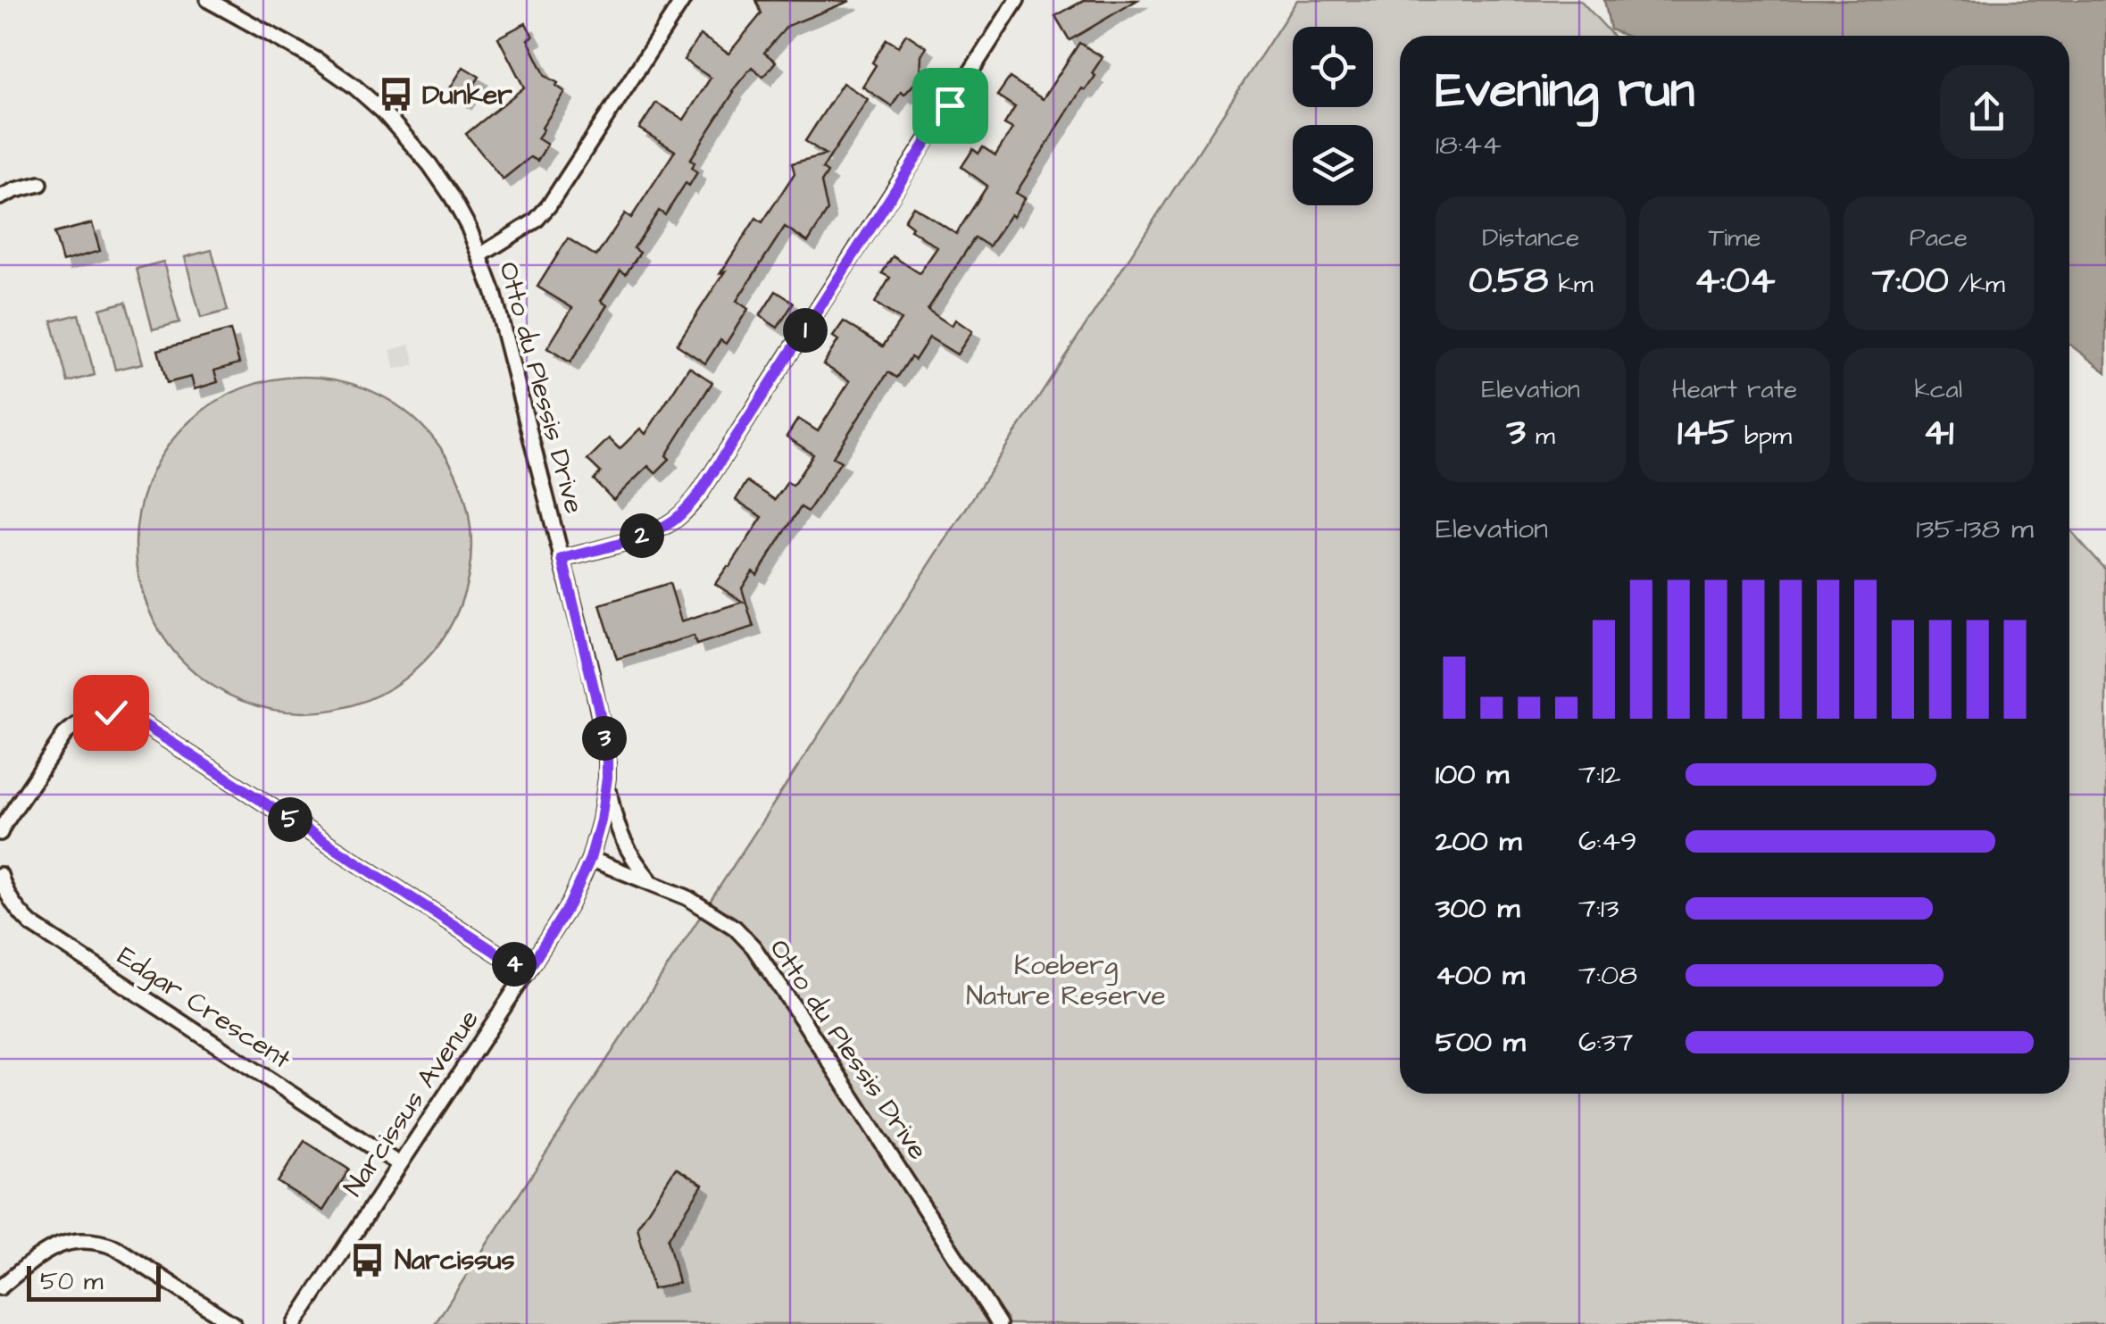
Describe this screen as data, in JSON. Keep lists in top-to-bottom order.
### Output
{
  "streets": {
    "street": ["Otto du Plessis Drive", "Edgar Crescent", "Narcissus Avenue"]
  },
  "crossings": [
    ["Otto du Plessis Drive", "Narcissus Avenue"],
    ["Edgar Crescent", "Narcissus Avenue"]
  ],
  "parks": ["Koeberg Nature Reserve"],
  "places": {
    "bus stop": ["Dunker", "Narcissus"]
  },
  "scale_bar": "50 m",
  "page": {
    "heading": ["Evening run", "18:44"],
    "stats": [
      ["Distance", "0.58 km"],
      ["Time", "4:04"],
      ["Pace", "7:00 /km"],
      ["Elevation", "3 m"],
      ["Heart rate", "145 bpm"],
      ["kcal", "41"]
    ],
    "pins": [
      "1",
      "2",
      "3",
      "5",
      "4"
    ],
    "chart": ["Elevation", "135–138 m"],
    "list": [
      {
        "name": "100 m",
        "note": "7:12"
      },
      {
        "name": "200 m",
        "note": "6:49"
      },
      {
        "name": "300 m",
        "note": "7:13"
      },
      {
        "name": "400 m",
        "note": "7:08"
      },
      {
        "name": "500 m",
        "note": "6:37"
      }
    ],
    "scale": "50 m"
  }
}
